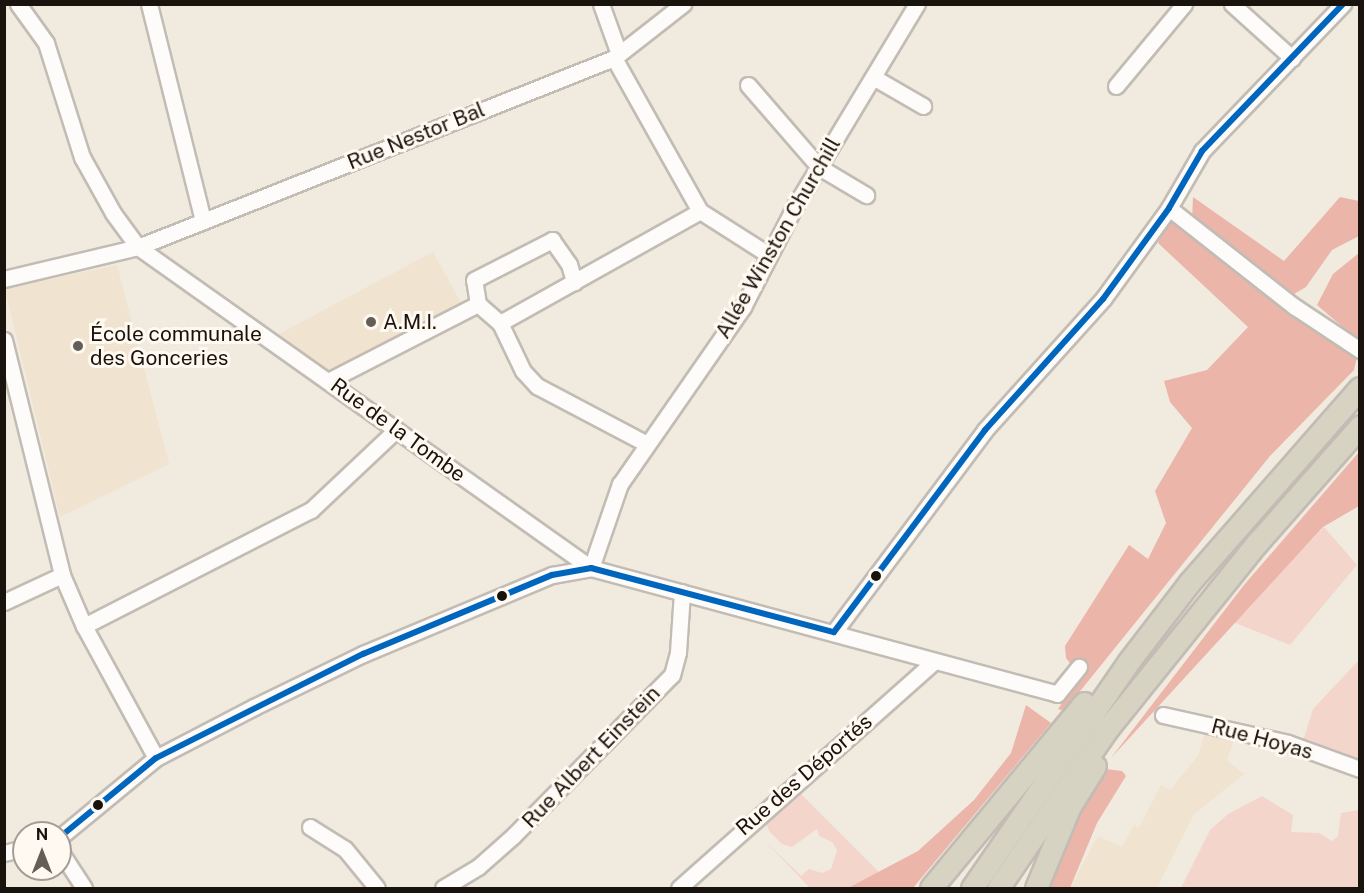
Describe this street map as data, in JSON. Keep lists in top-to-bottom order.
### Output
{
  "streets": {
    "street": [
      "Rue Nestor Bal",
      "Allée Winston Churchill",
      "Rue de la Tombe",
      "Rue Hoyas",
      "Rue Albert Einstein",
      "Rue des Déportés"
    ]
  },
  "crossings": [
    ["Rue Nestor Bal", "Rue de la Tombe"],
    ["Allée Winston Churchill", "Rue de la Tombe"],
    ["Rue de la Tombe", "Rue Albert Einstein"],
    ["Rue de la Tombe", "Rue des Déportés"]
  ],
  "places": ["A.M.I.", "École communale des Gonceries"],
  "north": "top"
}
